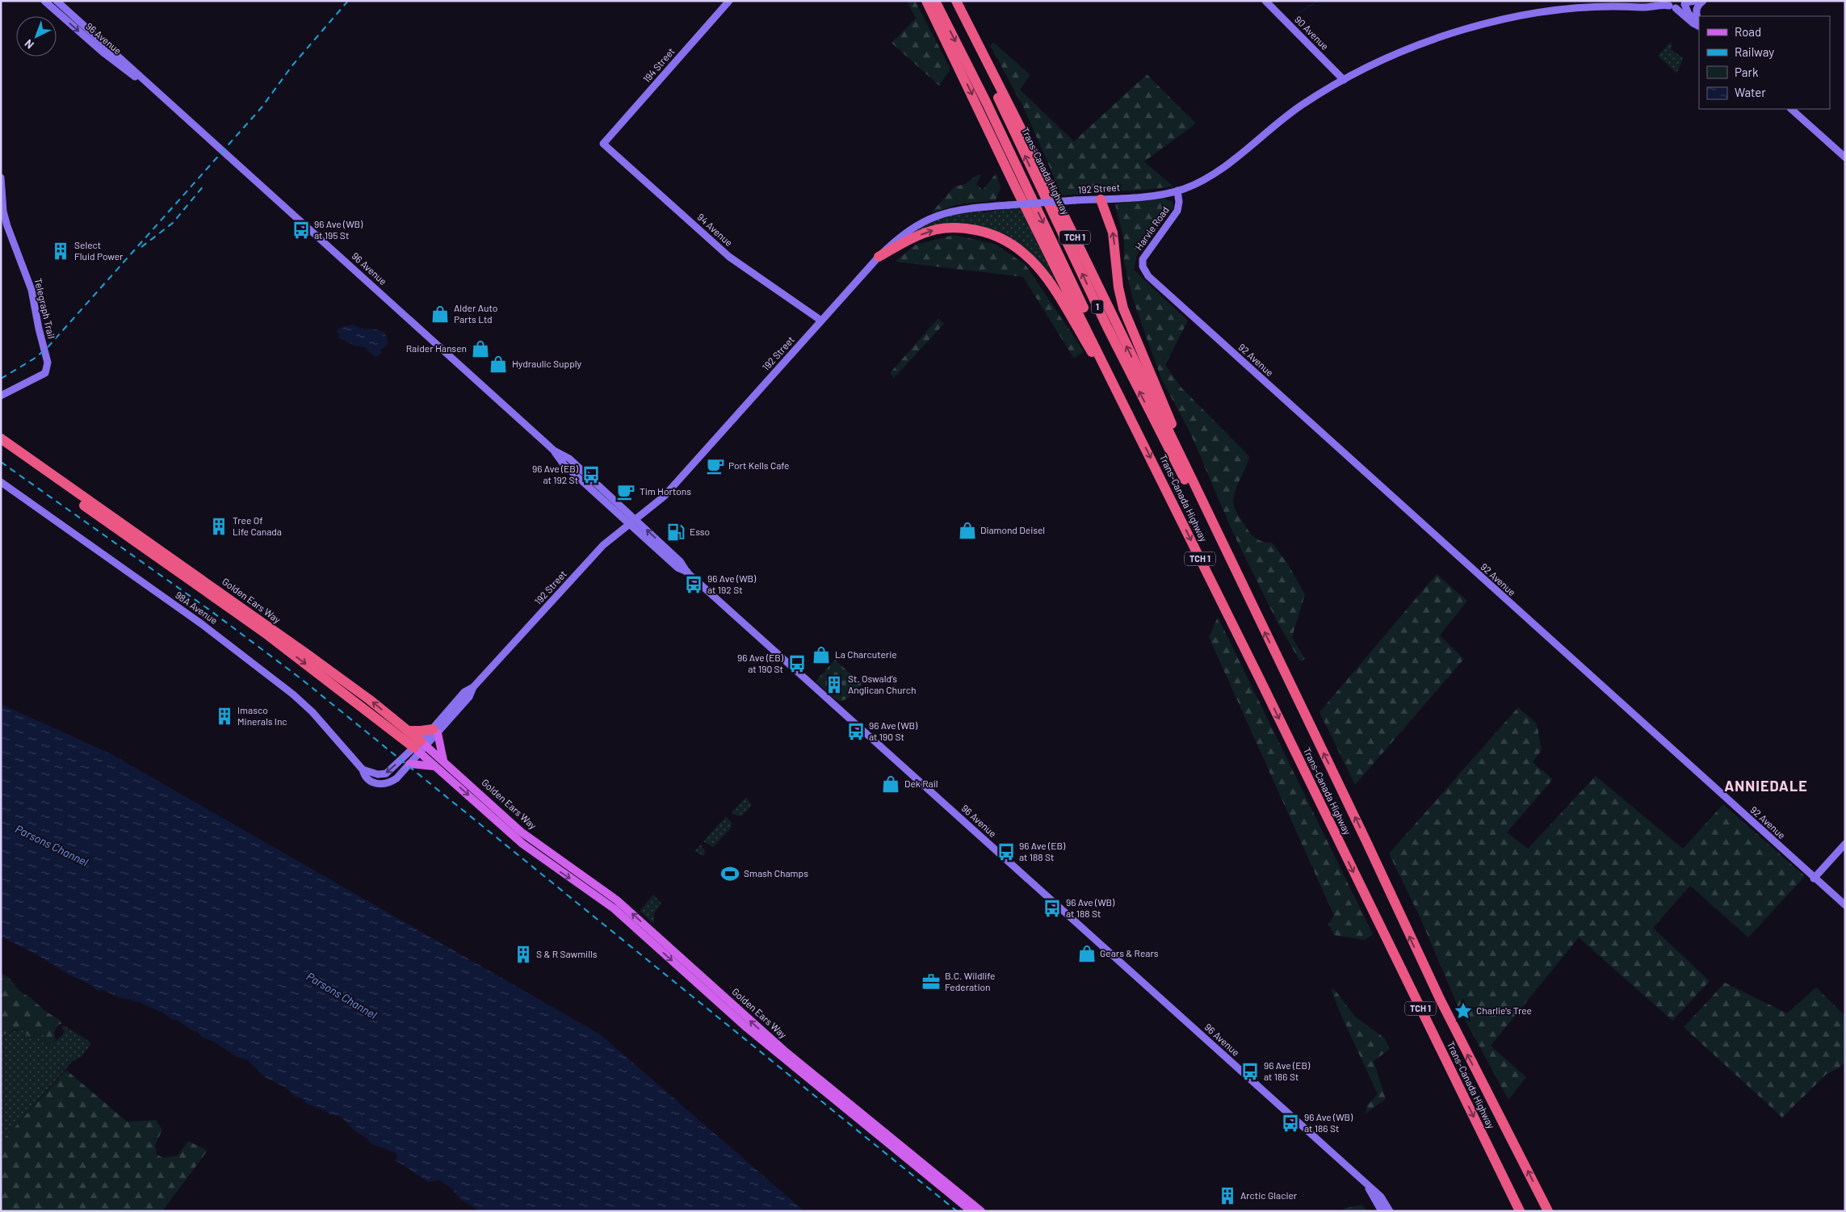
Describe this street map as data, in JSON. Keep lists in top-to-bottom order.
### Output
{
  "streets": {
    "highway": [
      "Trans-Canada Highway",
      "TCH 1",
      "1",
      "Golden Ears Way"
    ],
    "main road": [
      "90 Avenue",
      "96 Avenue",
      "194 Street",
      "192 Street",
      "Harvie Road",
      "94 Avenue",
      "Telegraph Trail",
      "92 Avenue",
      "98A Avenue"
    ]
  },
  "crossings": [
    ["96 Avenue", "192 Street"],
    ["194 Street", "94 Avenue"],
    ["192 Street", "Harvie Road"],
    ["192 Street", "94 Avenue"],
    ["192 Street", "Golden Ears Way"],
    ["192 Street", "98A Avenue"],
    ["Harvie Road", "92 Avenue"]
  ],
  "districts": ["ANNIEDALE"],
  "water": ["Parsons Channel"],
  "places": {
    "bus stop": [
      "96 Ave (WB) at 195 St",
      "96 Ave (EB) at 192 St",
      "96 Ave (WB) at 192 St",
      "96 Ave (EB) at 190 St",
      "96 Ave (WB) at 190 St",
      "96 Ave (EB) at 188 St",
      "96 Ave (WB) at 188 St",
      "96 Ave (EB) at 186 St",
      "96 Ave (WB) at 186 St"
    ],
    "building": [
      "Select Fluid Power",
      "Tree Of Life Canada",
      "St. Oswald's Anglican Church",
      "Imasco Minerals Inc",
      "S & R Sawmills",
      "Arctic Glacier"
    ],
    "shop": [
      "Alder Auto Parts Ltd",
      "Raider Hansen",
      "Hydraulic Supply",
      "Diamond Deisel",
      "La Charcuterie",
      "Dek Rail",
      "Gears & Rears"
    ],
    "cafe": ["Port Kells Cafe", "Tim Hortons"],
    "fuel station": ["Esso"],
    "sports": ["Smash Champs"],
    "office": ["B.C. Wildlife Federation"],
    "place": ["Charlie's Tree"]
  },
  "legend": [
    "Road",
    "Railway",
    "Park",
    "Water"
  ],
  "north": "bottom left"
}
